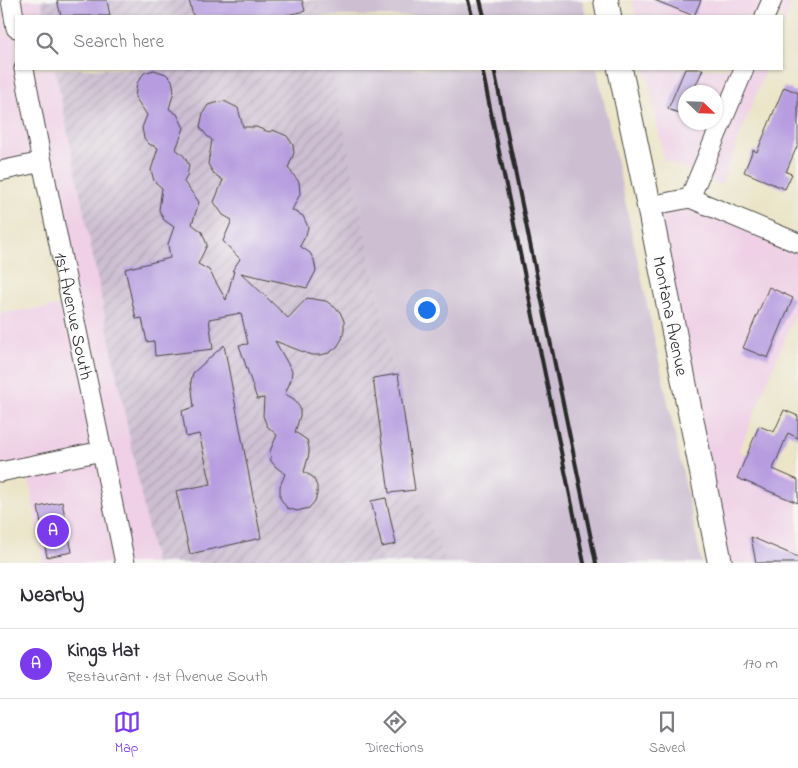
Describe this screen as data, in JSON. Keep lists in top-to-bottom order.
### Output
{
  "streets": {
    "main road": ["Montana Avenue"],
    "street": ["1st Avenue South"]
  },
  "north": "bottom right",
  "page": {
    "search": "Search here",
    "pins": "A",
    "heading": "Nearby",
    "list": [
      {
        "mark": "A",
        "name": "Kings Hat",
        "note": "Restaurant · 1st Avenue South",
        "value": "170 m"
      }
    ],
    "nav": ["Map", "Directions", "Saved"]
  }
}
